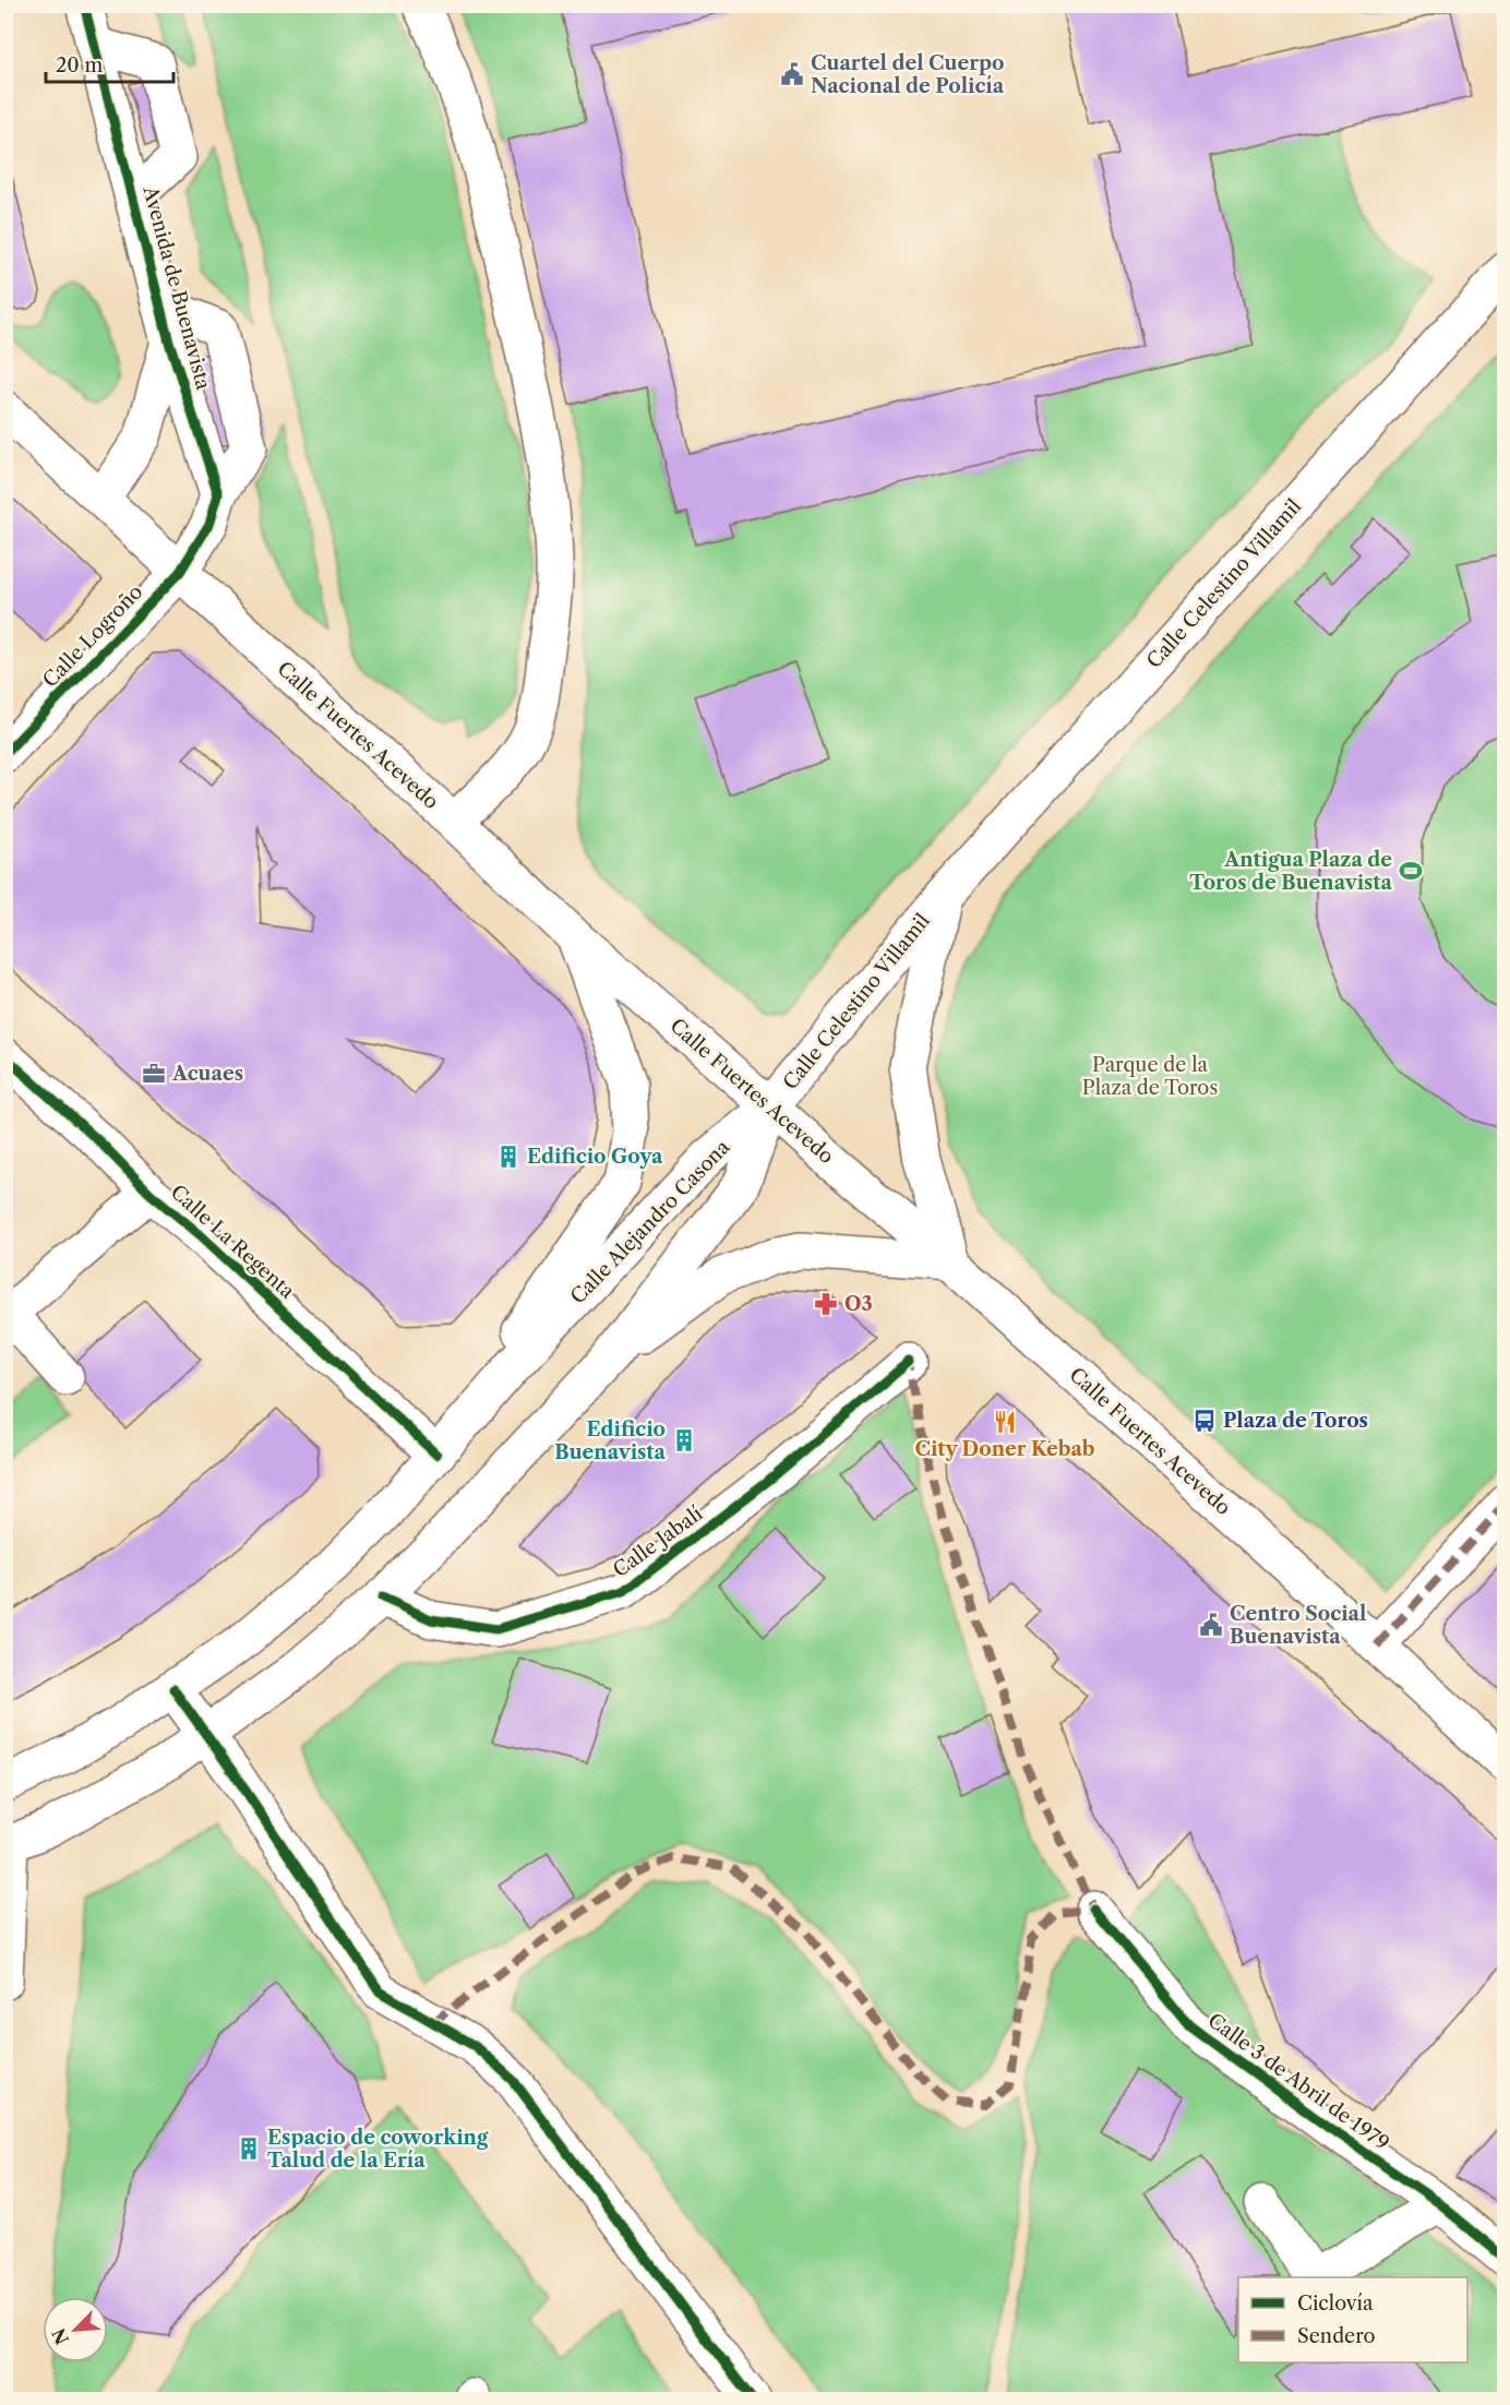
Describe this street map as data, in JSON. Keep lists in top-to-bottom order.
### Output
{
  "streets": {
    "main road": [
      "Avenida de Buenavista",
      "Calle Celestino Villamil",
      "Calle Logroño",
      "Calle Fuertes Acevedo",
      "Calle Alejandro Casona",
      "Calle La Regenta",
      "Calle Jabalí",
      "Calle 3 de Abril de 1979"
    ]
  },
  "crossings": [
    ["Avenida de Buenavista", "Calle Fuertes Acevedo"],
    ["Calle Celestino Villamil", "Calle Fuertes Acevedo"],
    ["Calle Celestino Villamil", "Calle Alejandro Casona"],
    ["Calle Logroño", "Calle Fuertes Acevedo"],
    ["Calle Fuertes Acevedo", "Calle Alejandro Casona"],
    ["Calle Alejandro Casona", "Calle La Regenta"],
    ["Calle Alejandro Casona", "Calle Jabalí"]
  ],
  "parks": ["Parque de la Plaza de Toros"],
  "places": {
    "public building": ["Cuartel del Cuerpo Nacional de Policía", "Centro Social Buenavista"],
    "sports": ["Antigua Plaza de Toros de Buenavista"],
    "office": ["Acuaes"],
    "building": ["Edificio Goya", "Edificio Buenavista", "Espacio de coworking Talud de la Ería"],
    "pharmacy": ["O3"],
    "bus stop": ["Plaza de Toros"],
    "restaurant": ["City Doner Kebab"]
  },
  "legend": ["Ciclovía", "Sendero"],
  "scale_bar": "20 m",
  "north": "bottom left"
}
